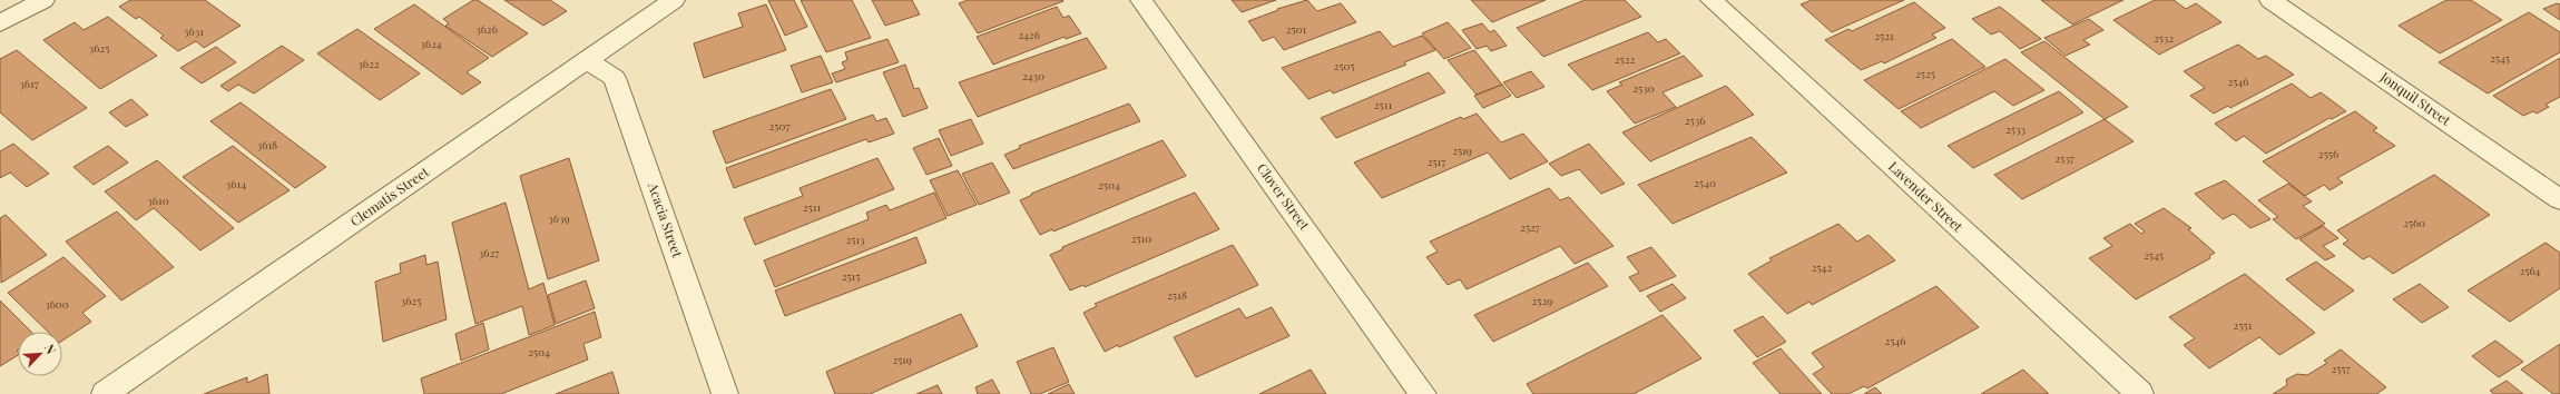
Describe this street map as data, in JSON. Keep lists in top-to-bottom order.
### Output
{
  "streets": {
    "street": [
      "Jonquil Street",
      "Clematis Street",
      "Clover Street",
      "Lavender Street",
      "Acacia Street"
    ]
  },
  "crossings": [
    ["Clematis Street", "Acacia Street"]
  ],
  "house_numbers": [
    "3626",
    "2501",
    "3631",
    "2426",
    "2521",
    "2532",
    "3624",
    "3625",
    "2545",
    "2522",
    "3622",
    "2505",
    "2525",
    "2430",
    "2546",
    "3617",
    "2530",
    "2511",
    "2536",
    "2507",
    "2533",
    "3618",
    "2519",
    "2556",
    "2537",
    "2517",
    "2540",
    "3614",
    "2504",
    "3610",
    "2511",
    "3639",
    "2560",
    "2527",
    "2510",
    "2513",
    "3627",
    "2545",
    "2542",
    "2564",
    "2515",
    "2518",
    "3625",
    "2529",
    "3600",
    "2551",
    "2546",
    "2504",
    "2519",
    "2557"
  ],
  "north": "top right"
}
